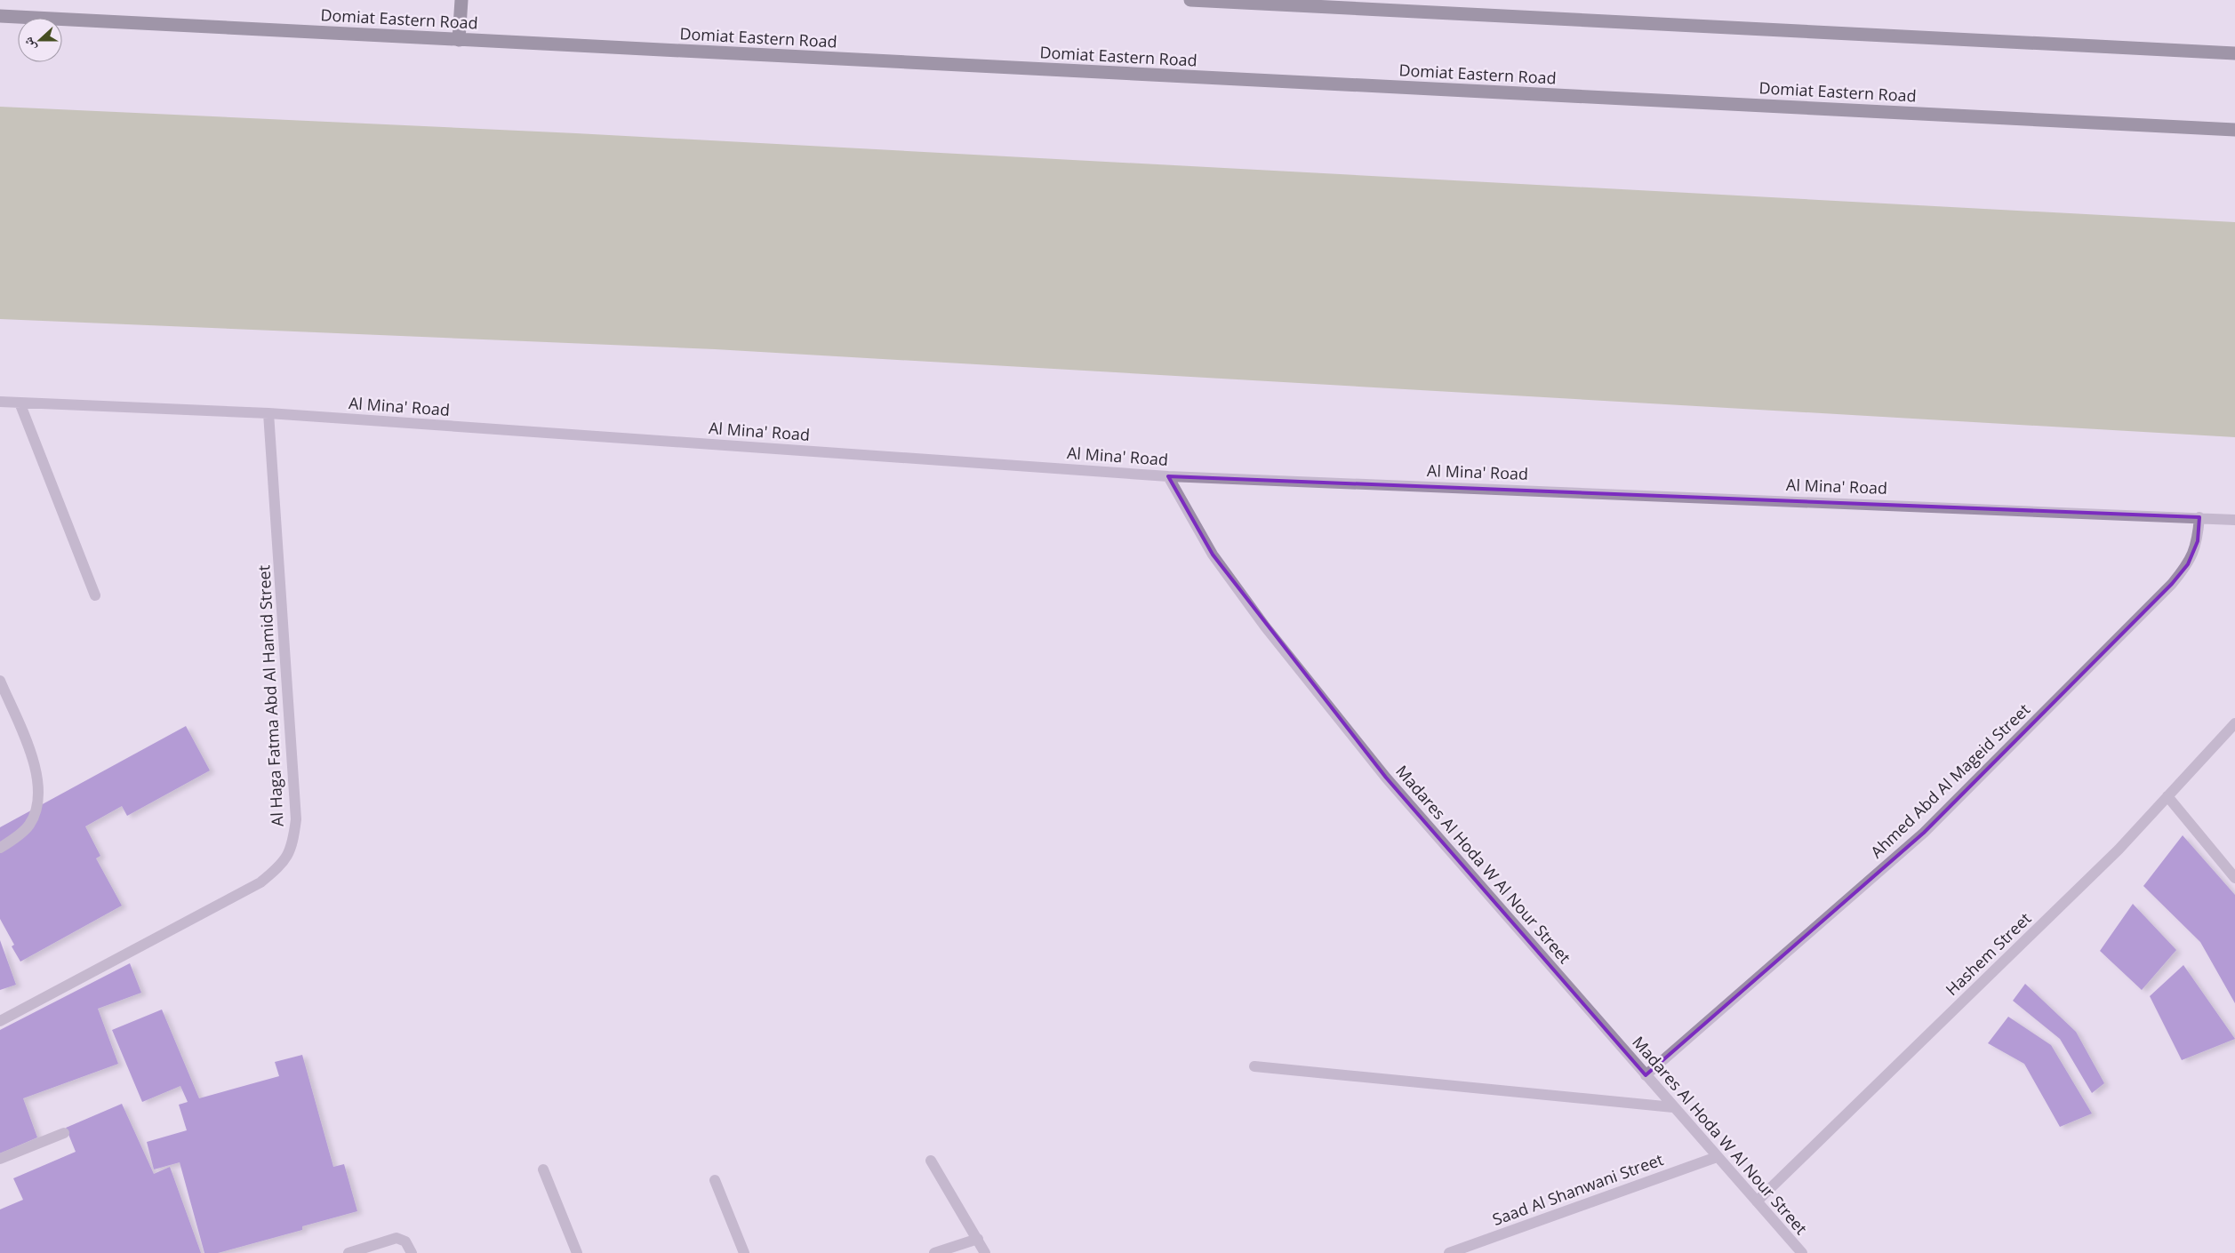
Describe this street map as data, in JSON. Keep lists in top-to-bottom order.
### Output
{
  "streets": {
    "highway": ["Domiat Eastern Road"],
    "street": [
      "Al Mina' Road",
      "Al Haga Fatma Abd Al Hamid Street",
      "Ahmed Abd Al Mageid Street",
      "Madares Al Hoda W Al Nour Street",
      "Hashem Street",
      "Saad Al Shanwani Street"
    ]
  },
  "crossings": [
    ["Al Mina' Road", "Al Haga Fatma Abd Al Hamid Street"],
    ["Al Mina' Road", "Ahmed Abd Al Mageid Street"],
    ["Al Mina' Road", "Madares Al Hoda W Al Nour Street"],
    ["Ahmed Abd Al Mageid Street", "Madares Al Hoda W Al Nour Street"],
    ["Madares Al Hoda W Al Nour Street", "Hashem Street"],
    ["Madares Al Hoda W Al Nour Street", "Saad Al Shanwani Street"]
  ],
  "north": "left"
}
